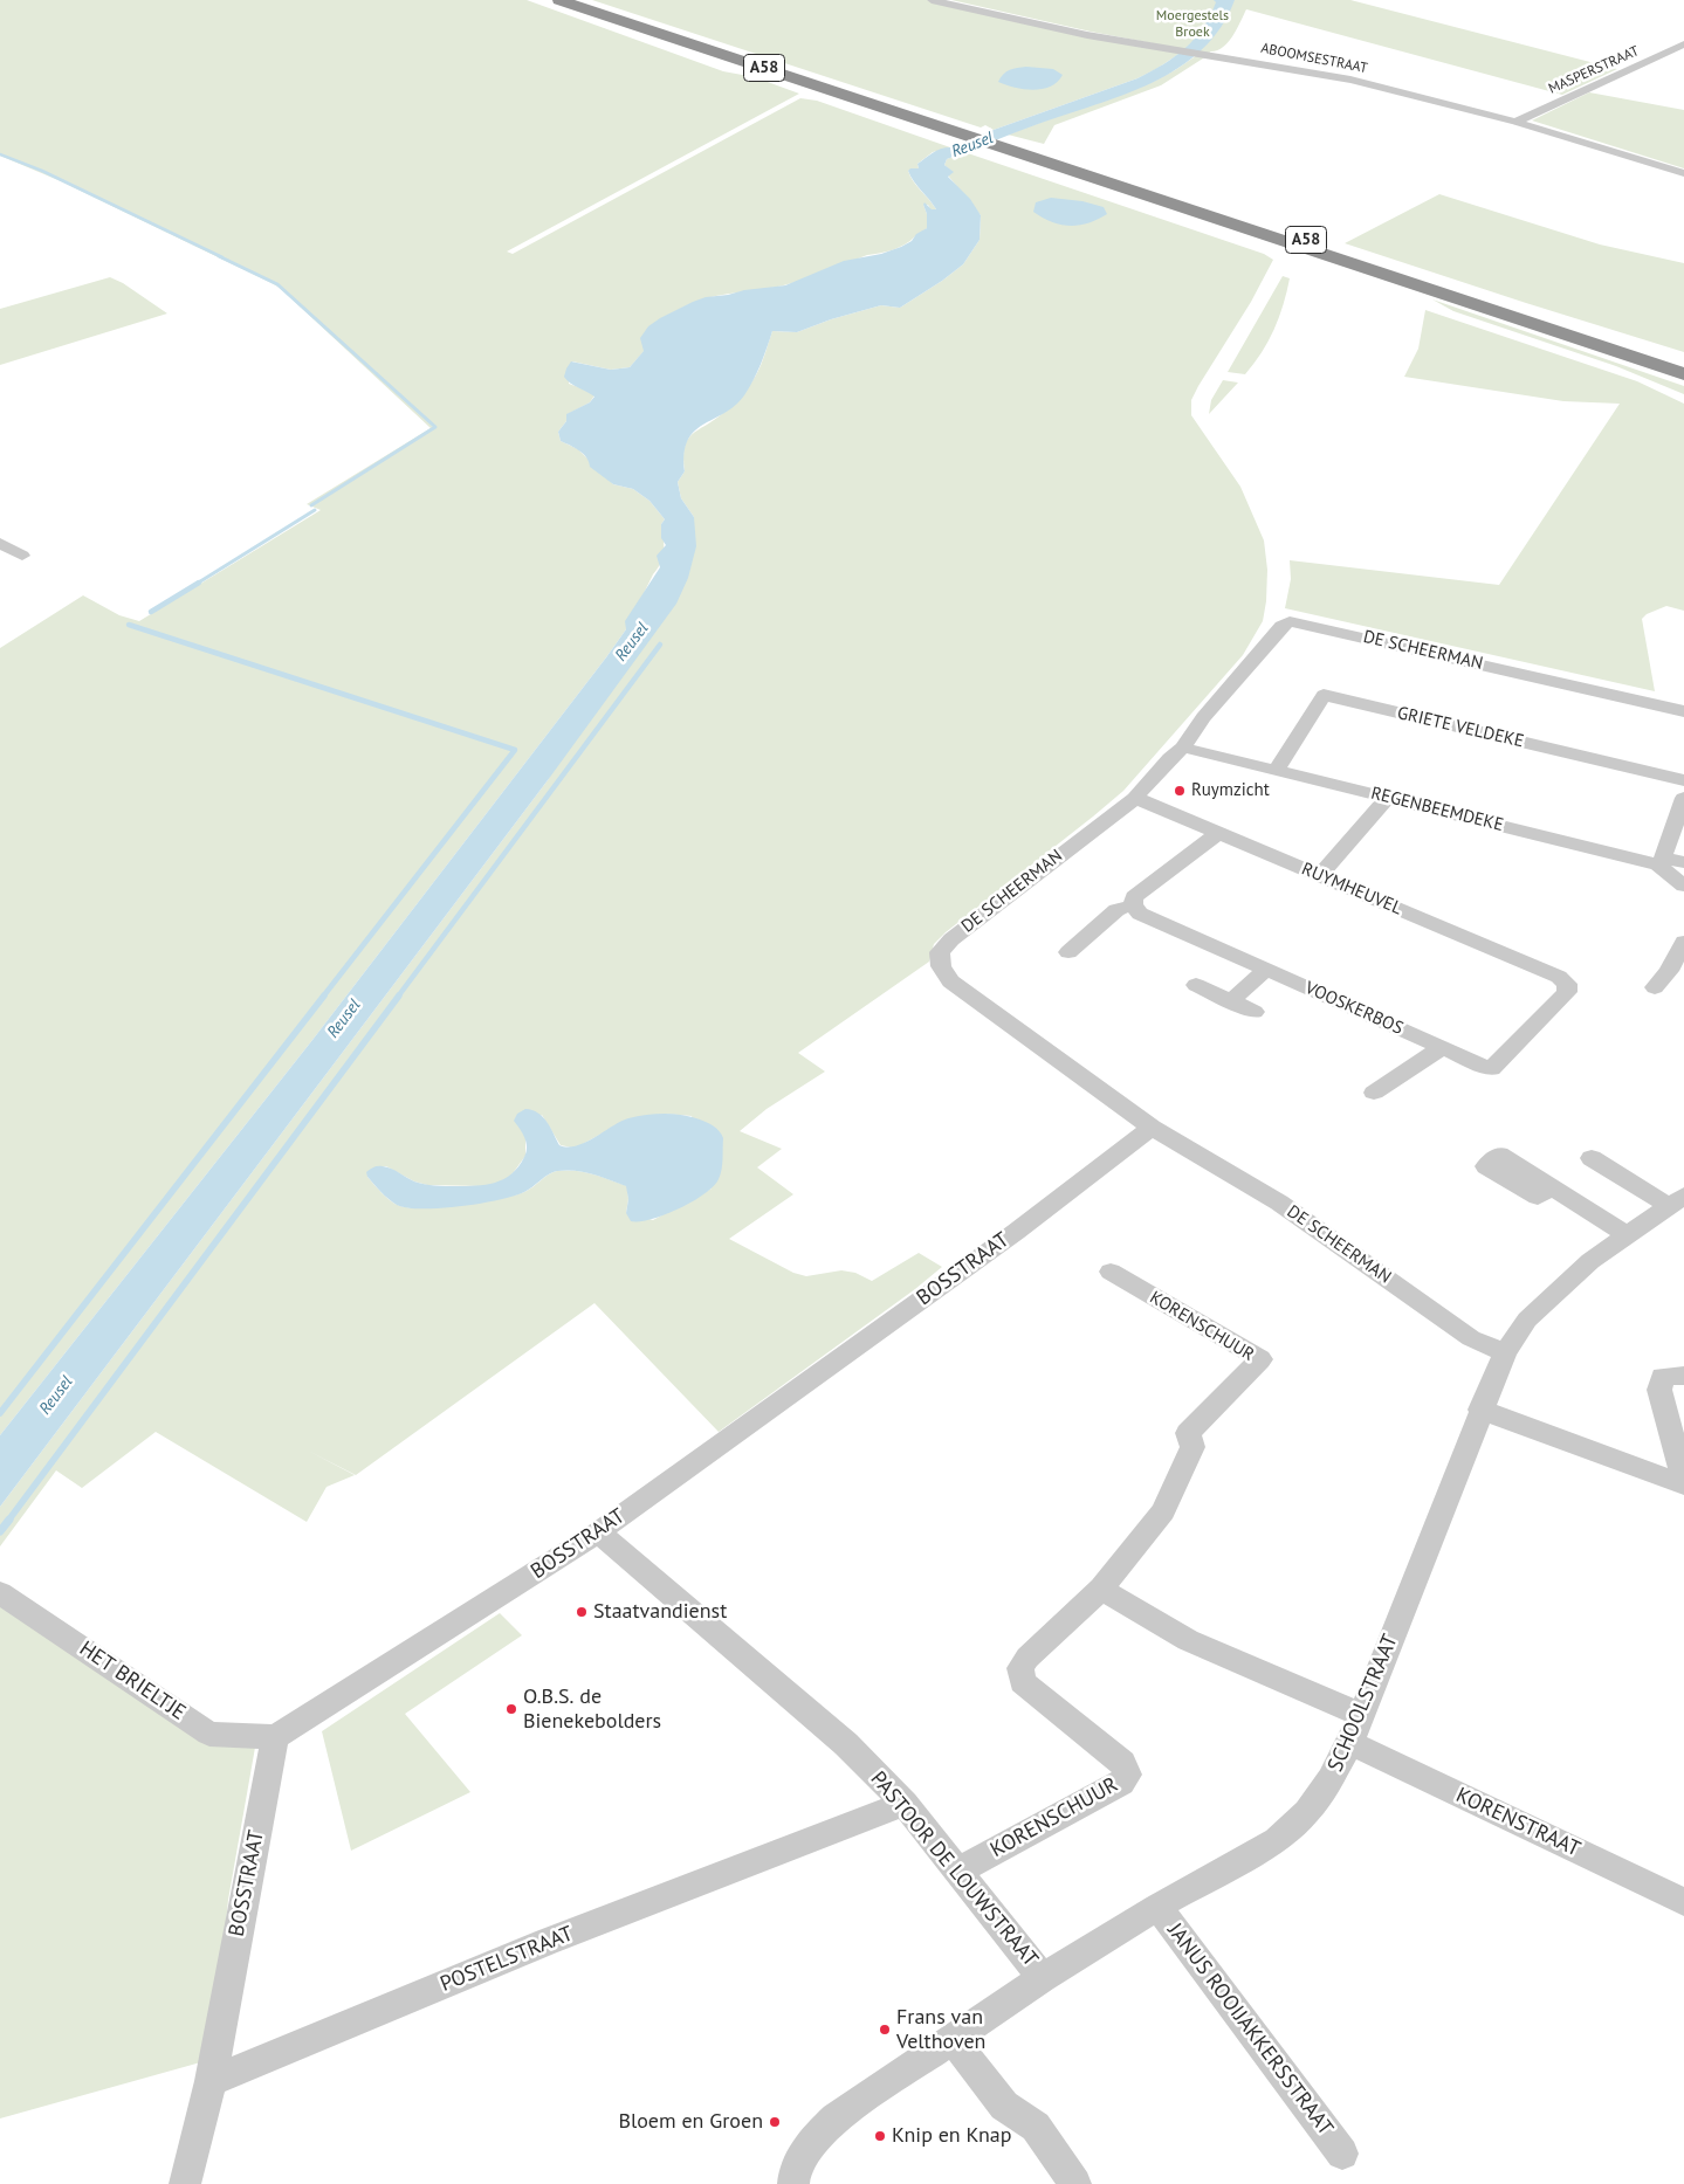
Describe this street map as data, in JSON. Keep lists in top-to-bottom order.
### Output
{
  "streets": {
    "highway": ["A58"],
    "street": [
      "ABOOMSESTRAAT",
      "MASPERSTRAAT",
      "DE SCHEERMAN",
      "GRIETE VELDEKE",
      "REGENBEEMDEKE",
      "RUYMHEUVEL",
      "VOOSKERBOS",
      "BOSSTRAAT",
      "KORENSCHUUR",
      "HET BRIELTJE",
      "SCHOOLSTRAAT",
      "KORENSTRAAT",
      "PASTOOR DE LOUWSTRAAT",
      "POSTELSTRAAT",
      "JANUS ROOIJAKKERSSTRAAT"
    ]
  },
  "crossings": [
    ["ABOOMSESTRAAT", "MASPERSTRAAT"],
    ["DE SCHEERMAN", "REGENBEEMDEKE"],
    ["DE SCHEERMAN", "RUYMHEUVEL"],
    ["DE SCHEERMAN", "BOSSTRAAT"],
    ["DE SCHEERMAN", "SCHOOLSTRAAT"],
    ["GRIETE VELDEKE", "REGENBEEMDEKE"],
    ["RUYMHEUVEL", "VOOSKERBOS"],
    ["BOSSTRAAT", "HET BRIELTJE"],
    ["BOSSTRAAT", "PASTOOR DE LOUWSTRAAT"],
    ["BOSSTRAAT", "POSTELSTRAAT"],
    ["KORENSCHUUR", "PASTOOR DE LOUWSTRAAT"],
    ["SCHOOLSTRAAT", "KORENSTRAAT"],
    ["SCHOOLSTRAAT", "PASTOOR DE LOUWSTRAAT"],
    ["SCHOOLSTRAAT", "JANUS ROOIJAKKERSSTRAAT"],
    ["PASTOOR DE LOUWSTRAAT", "POSTELSTRAAT"]
  ],
  "water": ["Reusel"],
  "parks": ["Moergestels Broek"],
  "places": [
    "Ruymzicht",
    "Staatvandienst",
    "O.B.S. de Bienekebolders",
    "Frans van Velthoven",
    "Bloem en Groen",
    "Knip en Knap"
  ]
}
